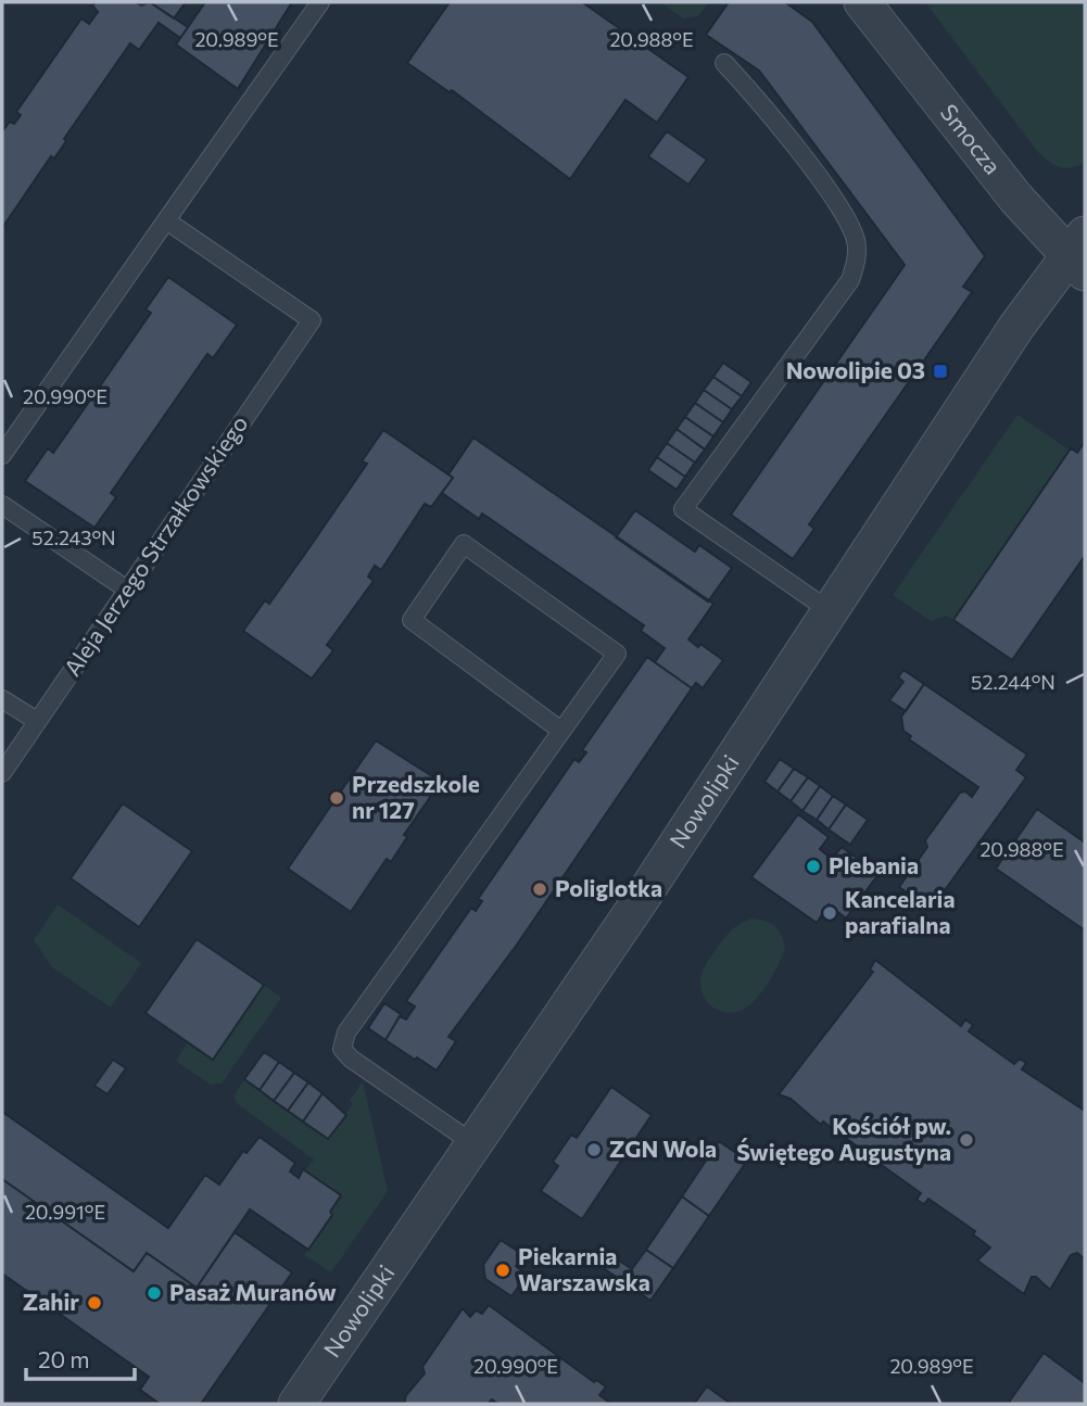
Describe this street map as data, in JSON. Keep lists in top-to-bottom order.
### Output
{
  "streets": {
    "street": ["Smocza", "Nowolipki"],
    "lane": ["Aleja Jerzego Strzałkowskiego"]
  },
  "crossings": [
    ["Smocza", "Nowolipki"]
  ],
  "places": {
    "transit": ["Nowolipie 03"],
    "other": [
      "Przedszkole nr 127",
      "Plebania",
      "Poliglotka",
      "Kancelaria parafialna",
      "Kościół pw. Świętego Augustyna",
      "ZGN Wola",
      "Piekarnia Warszawska",
      "Pasaż Muranów",
      "Zahir"
    ]
  },
  "scale_bar": "20 m",
  "coordinates": [
    "20.989°E",
    "20.988°E",
    "20.990°E",
    "52.243°N",
    "52.244°N",
    "20.991°E"
  ]
}
